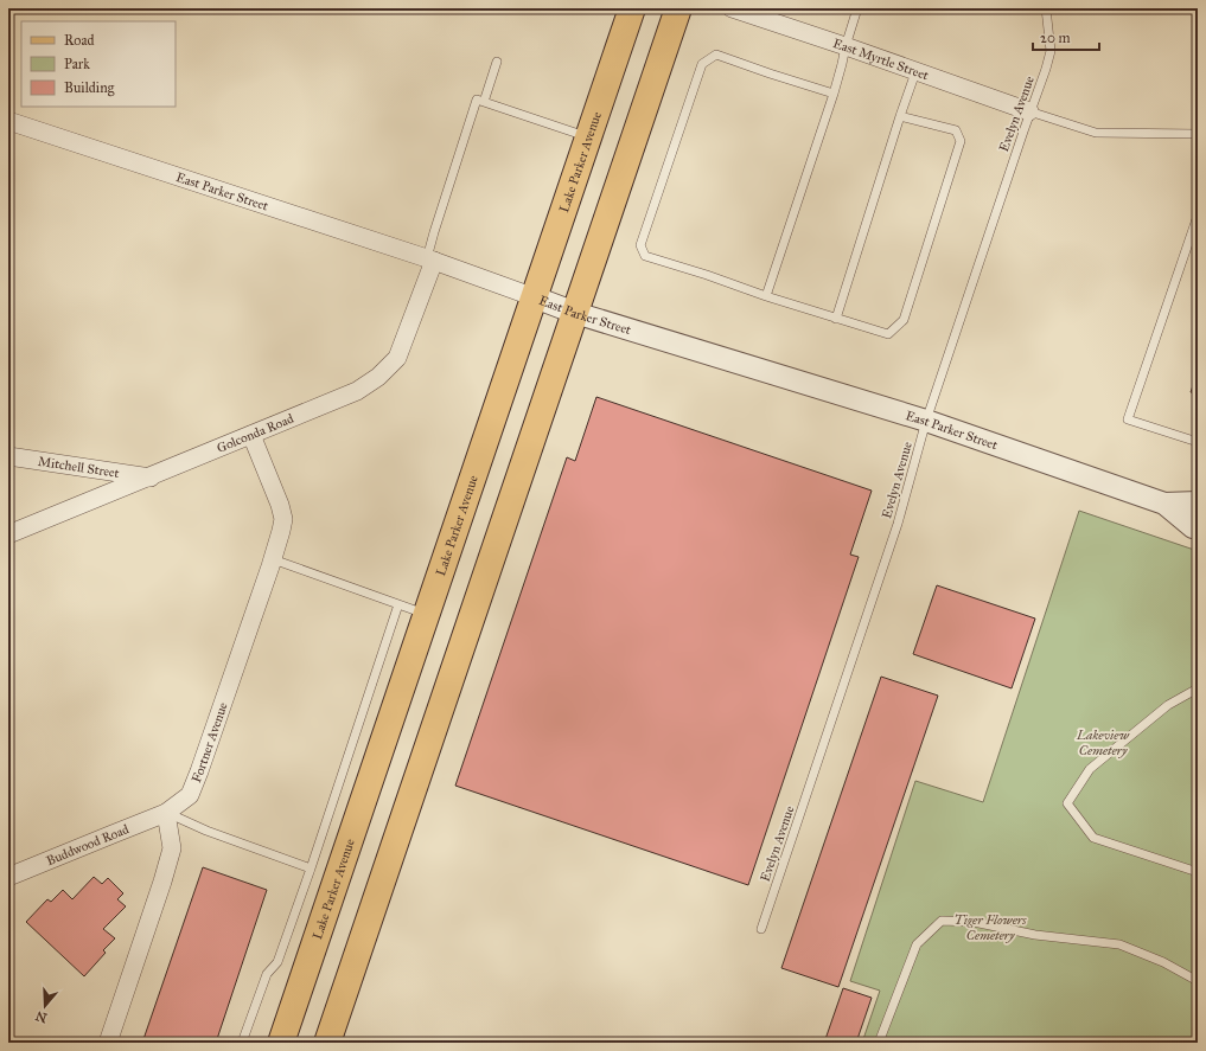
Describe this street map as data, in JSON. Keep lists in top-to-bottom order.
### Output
{
  "streets": {
    "main road": ["Lake Parker Avenue"],
    "street": [
      "East Myrtle Street",
      "East Parker Street",
      "Golconda Road",
      "Mitchell Street",
      "Fortner Avenue",
      "Buddwood Road"
    ],
    "lane": ["Evelyn Avenue"]
  },
  "crossings": [
    ["East Myrtle Street", "Evelyn Avenue"],
    ["Evelyn Avenue", "East Parker Street"],
    ["Lake Parker Avenue", "East Parker Street"],
    ["East Parker Street", "Golconda Road"],
    ["Golconda Road", "Mitchell Street"],
    ["Golconda Road", "Fortner Avenue"],
    ["Fortner Avenue", "Buddwood Road"]
  ],
  "parks": ["Lakeview Cemetery", "Tiger Flowers Cemetery"],
  "legend": ["Road", "Park", "Building"],
  "scale_bar": "20 m",
  "north": "bottom"
}
